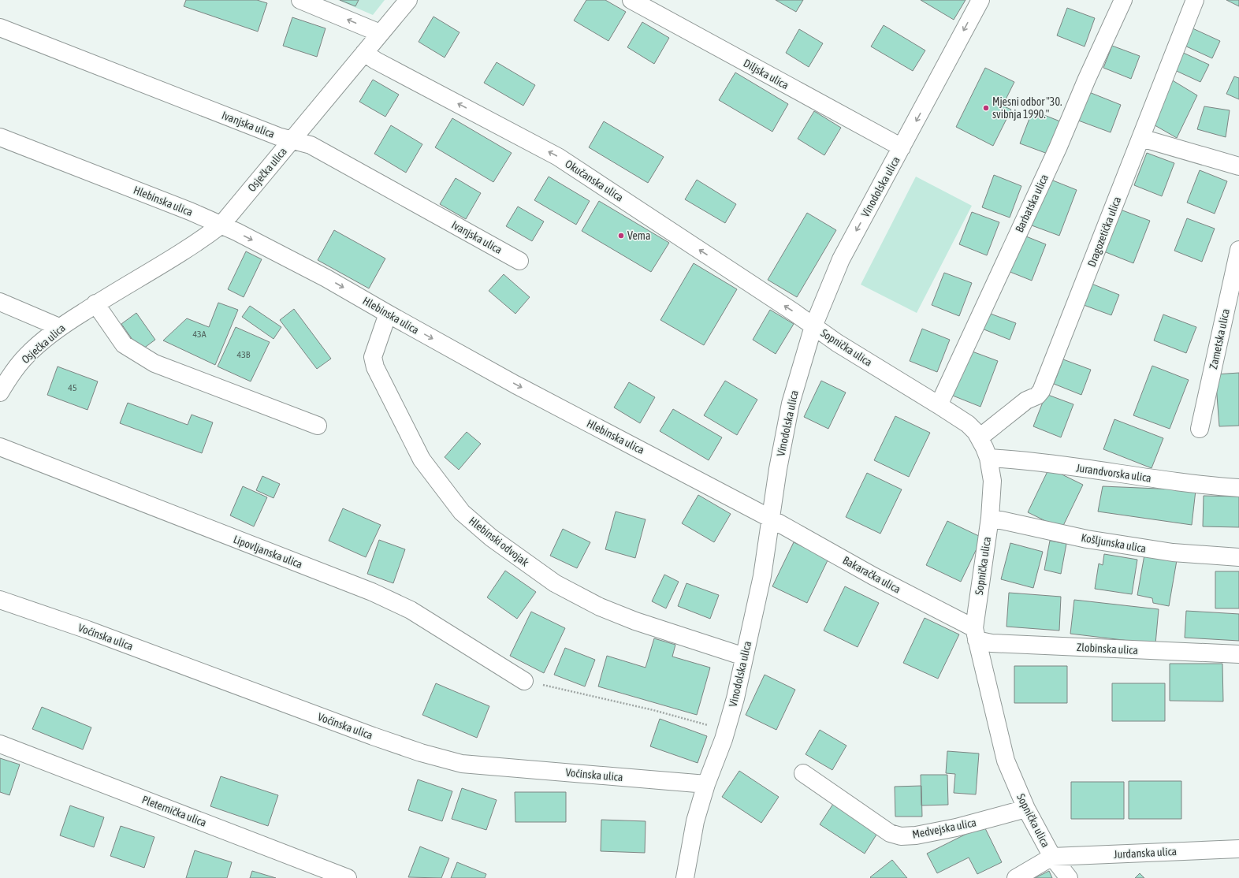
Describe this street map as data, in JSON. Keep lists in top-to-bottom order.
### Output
{
  "streets": {
    "street": [
      "Diljska ulica",
      "Ivanjska ulica",
      "Osječka ulica",
      "Okučanska ulica",
      "Vinodolska ulica",
      "Hlebinska ulica",
      "Barbatska ulica",
      "Dragozetićka ulica",
      "Zametska ulica",
      "Sopnička ulica",
      "Jurandvorska ulica",
      "Hlebinski odvojak",
      "Košljunska ulica",
      "Lipovljanska ulica",
      "Bakaračka ulica",
      "Voćinska ulica",
      "Zlobinska ulica",
      "Pleternička ulica",
      "Medvejska ulica",
      "Jurdanska ulica"
    ]
  },
  "crossings": [
    ["Diljska ulica", "Vinodolska ulica"],
    ["Ivanjska ulica", "Osječka ulica"],
    ["Osječka ulica", "Okučanska ulica"],
    ["Osječka ulica", "Hlebinska ulica"],
    ["Okučanska ulica", "Vinodolska ulica"],
    ["Okučanska ulica", "Sopnička ulica"],
    ["Vinodolska ulica", "Hlebinska ulica"],
    ["Vinodolska ulica", "Sopnička ulica"],
    ["Vinodolska ulica", "Hlebinski odvojak"],
    ["Vinodolska ulica", "Bakaračka ulica"],
    ["Vinodolska ulica", "Voćinska ulica"],
    ["Hlebinska ulica", "Hlebinski odvojak"],
    ["Hlebinska ulica", "Bakaračka ulica"],
    ["Barbatska ulica", "Sopnička ulica"],
    ["Dragozetićka ulica", "Sopnička ulica"],
    ["Sopnička ulica", "Jurandvorska ulica"],
    ["Sopnička ulica", "Košljunska ulica"],
    ["Sopnička ulica", "Bakaračka ulica"],
    ["Sopnička ulica", "Zlobinska ulica"],
    ["Sopnička ulica", "Medvejska ulica"],
    ["Sopnička ulica", "Jurdanska ulica"],
    ["Bakaračka ulica", "Zlobinska ulica"]
  ],
  "one_way": ["Okučanska ulica", "Vinodolska ulica", "Hlebinska ulica"],
  "places": ["Mjesni odbor \"30. svibnja 1990.\"", "Vema"],
  "house_numbers": ["43A", "43B", "45"]
}
